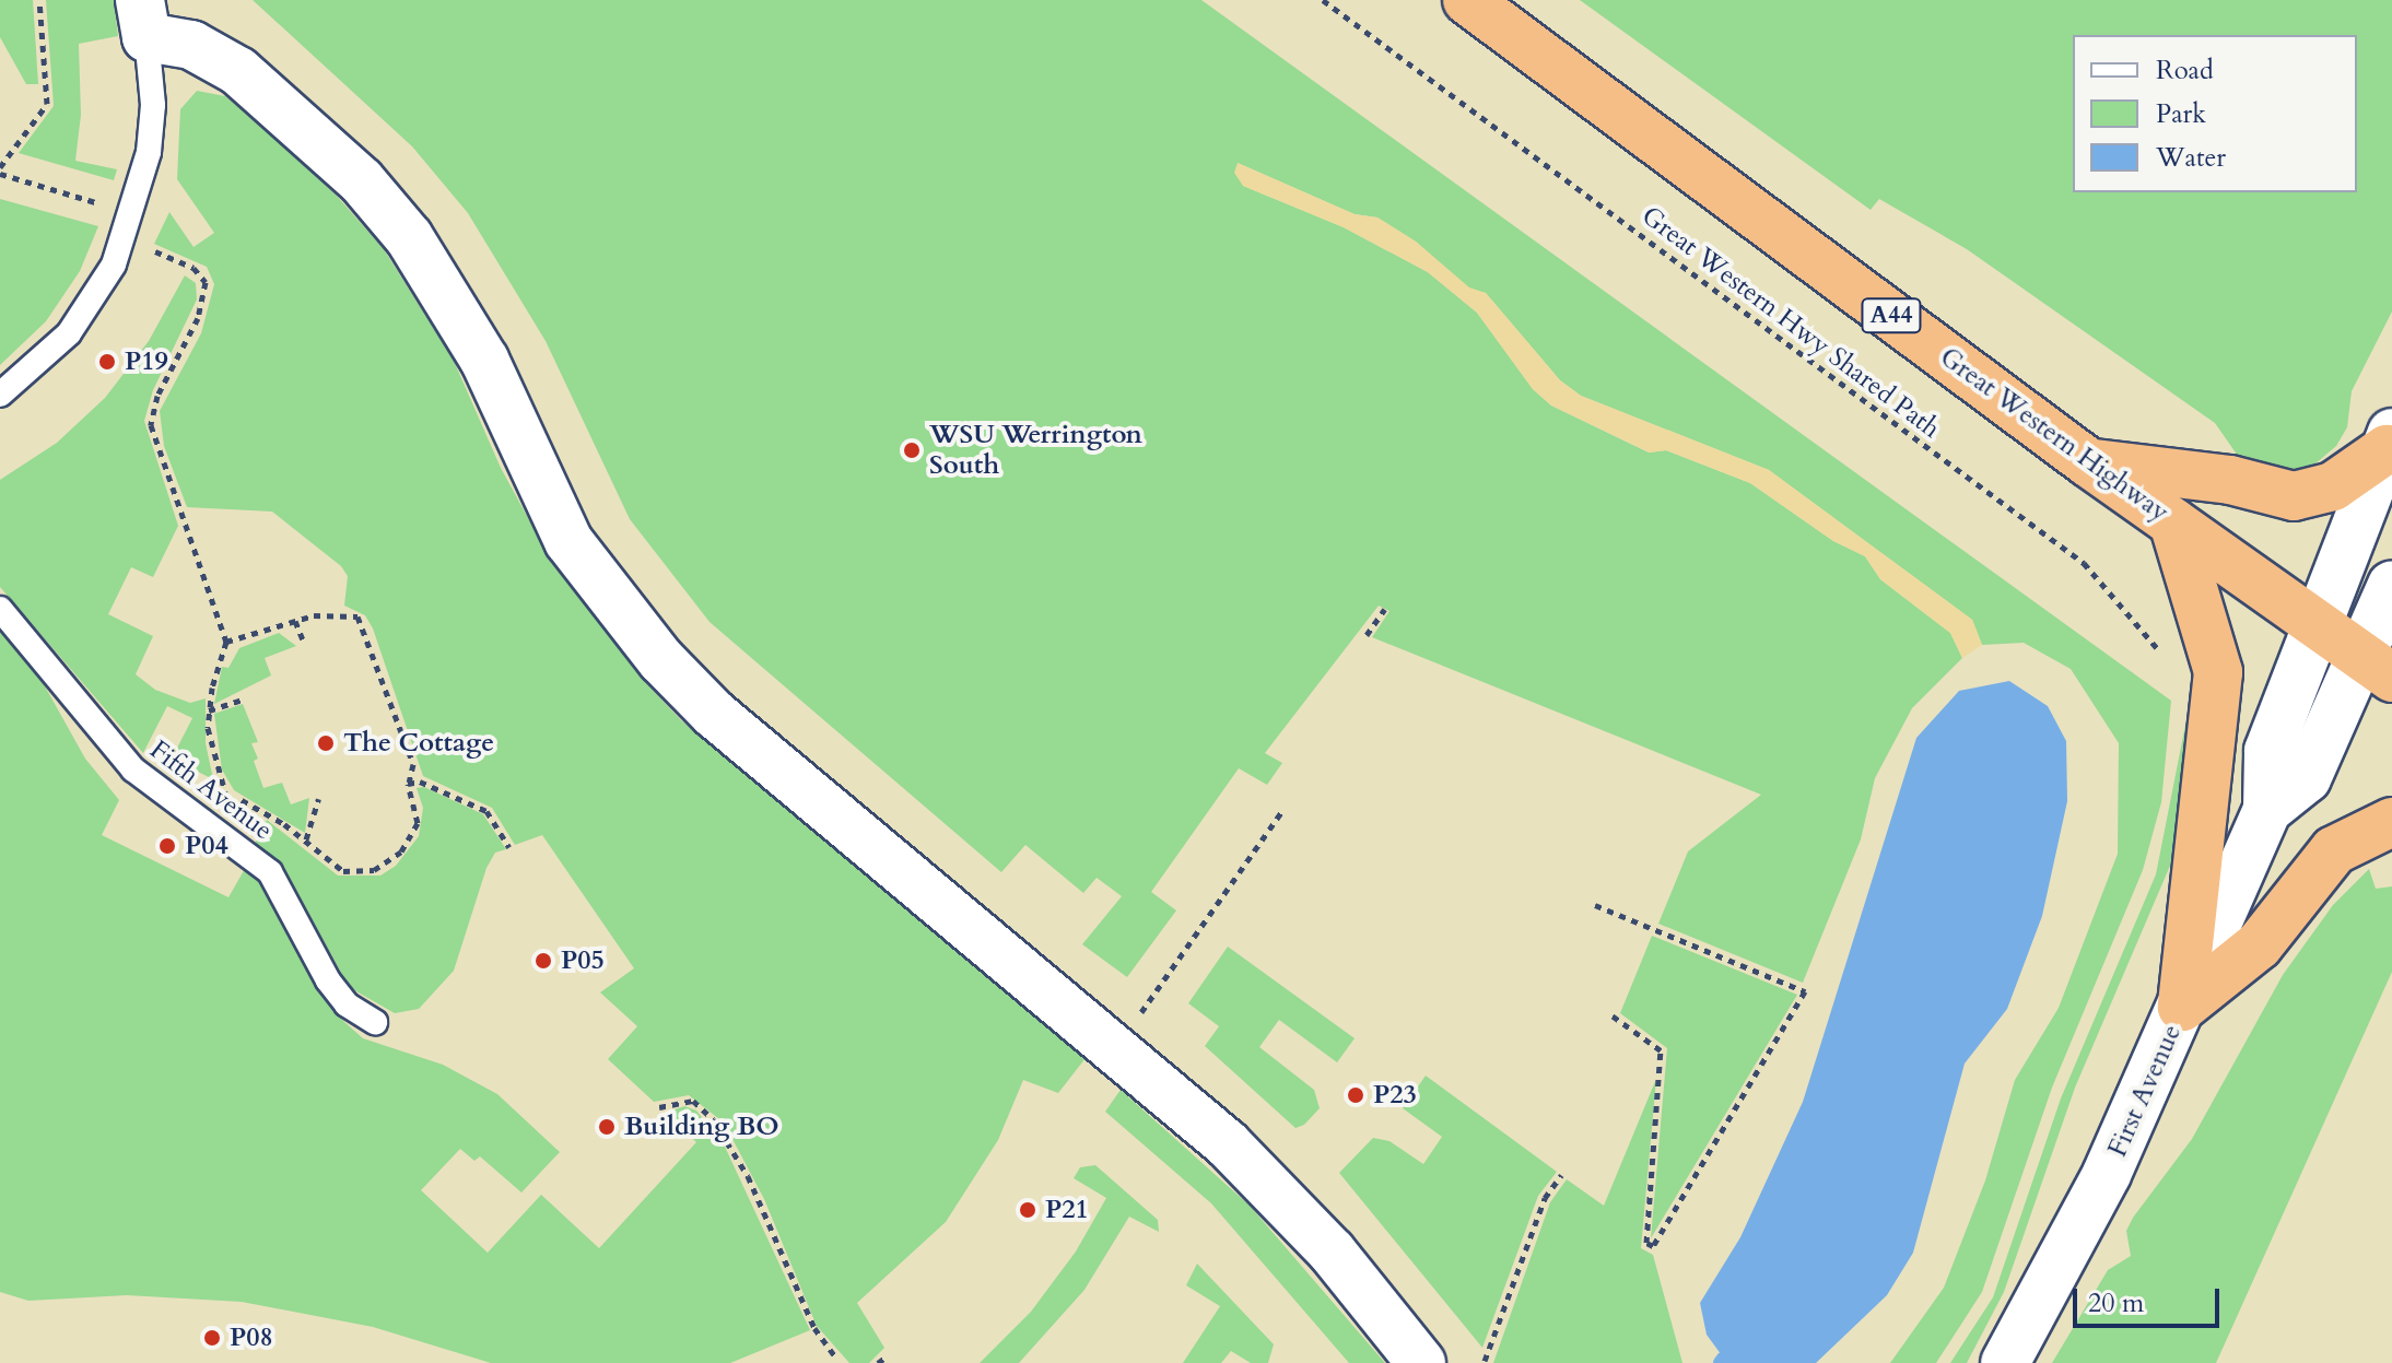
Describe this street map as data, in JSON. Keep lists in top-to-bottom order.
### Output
{
  "streets": {
    "highway": ["A44", "Great Western Highway"],
    "street": ["First Avenue"],
    "lane": ["Fifth Avenue"],
    "path": ["Great Western Hwy Shared Path"]
  },
  "crossings": [
    ["Great Western Highway", "First Avenue"]
  ],
  "places": [
    "P19",
    "WSU Werrington South",
    "The Cottage",
    "P04",
    "P05",
    "P23",
    "Building BO",
    "P21",
    "P08"
  ],
  "legend": ["Road", "Park", "Water"],
  "scale_bar": "20 m"
}
